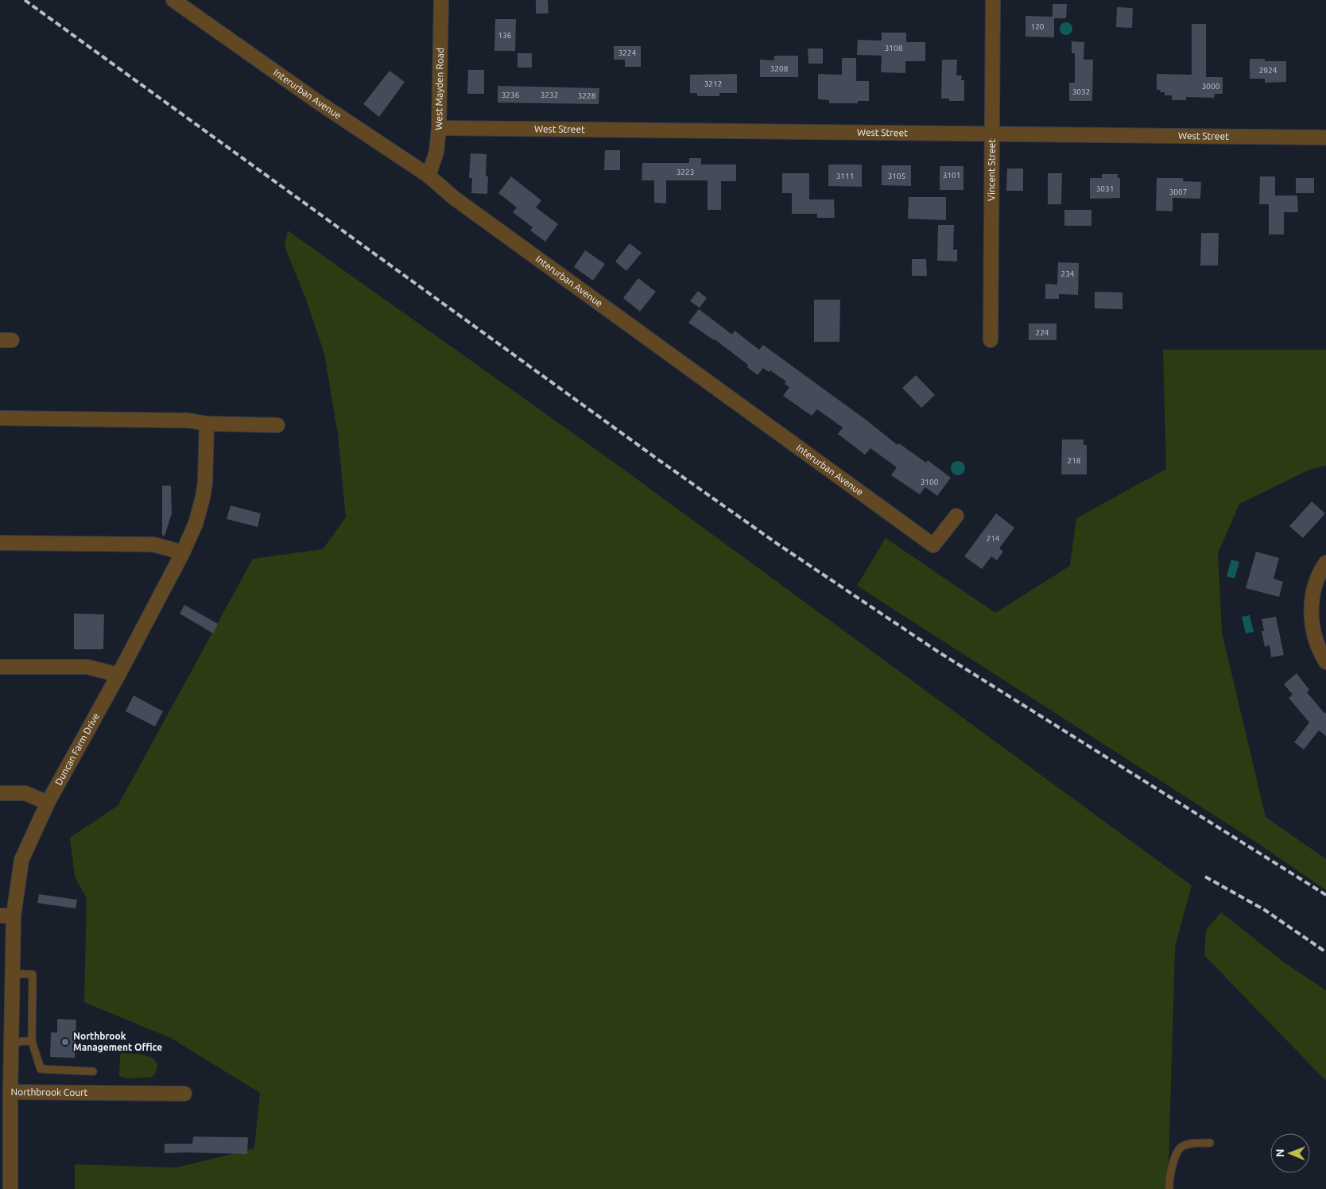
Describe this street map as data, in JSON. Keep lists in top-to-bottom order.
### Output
{
  "streets": {
    "street": [
      "West Mayden Road",
      "Interurban Avenue",
      "West Street",
      "Vincent Street",
      "Duncan Farm Drive",
      "Northbrook Court"
    ]
  },
  "crossings": [
    ["West Mayden Road", "Interurban Avenue"],
    ["West Mayden Road", "West Street"],
    ["West Street", "Vincent Street"],
    ["Duncan Farm Drive", "Northbrook Court"]
  ],
  "places": ["Northbrook Management Office"],
  "house_numbers": [
    "120",
    "136",
    "3108",
    "3224",
    "3208",
    "2924",
    "3212",
    "3000",
    "3032",
    "3236",
    "3232",
    "3228",
    "3223",
    "3101",
    "3111",
    "3105",
    "3031",
    "3007",
    "234",
    "224",
    "218",
    "3100",
    "214"
  ],
  "north": "left"
}
